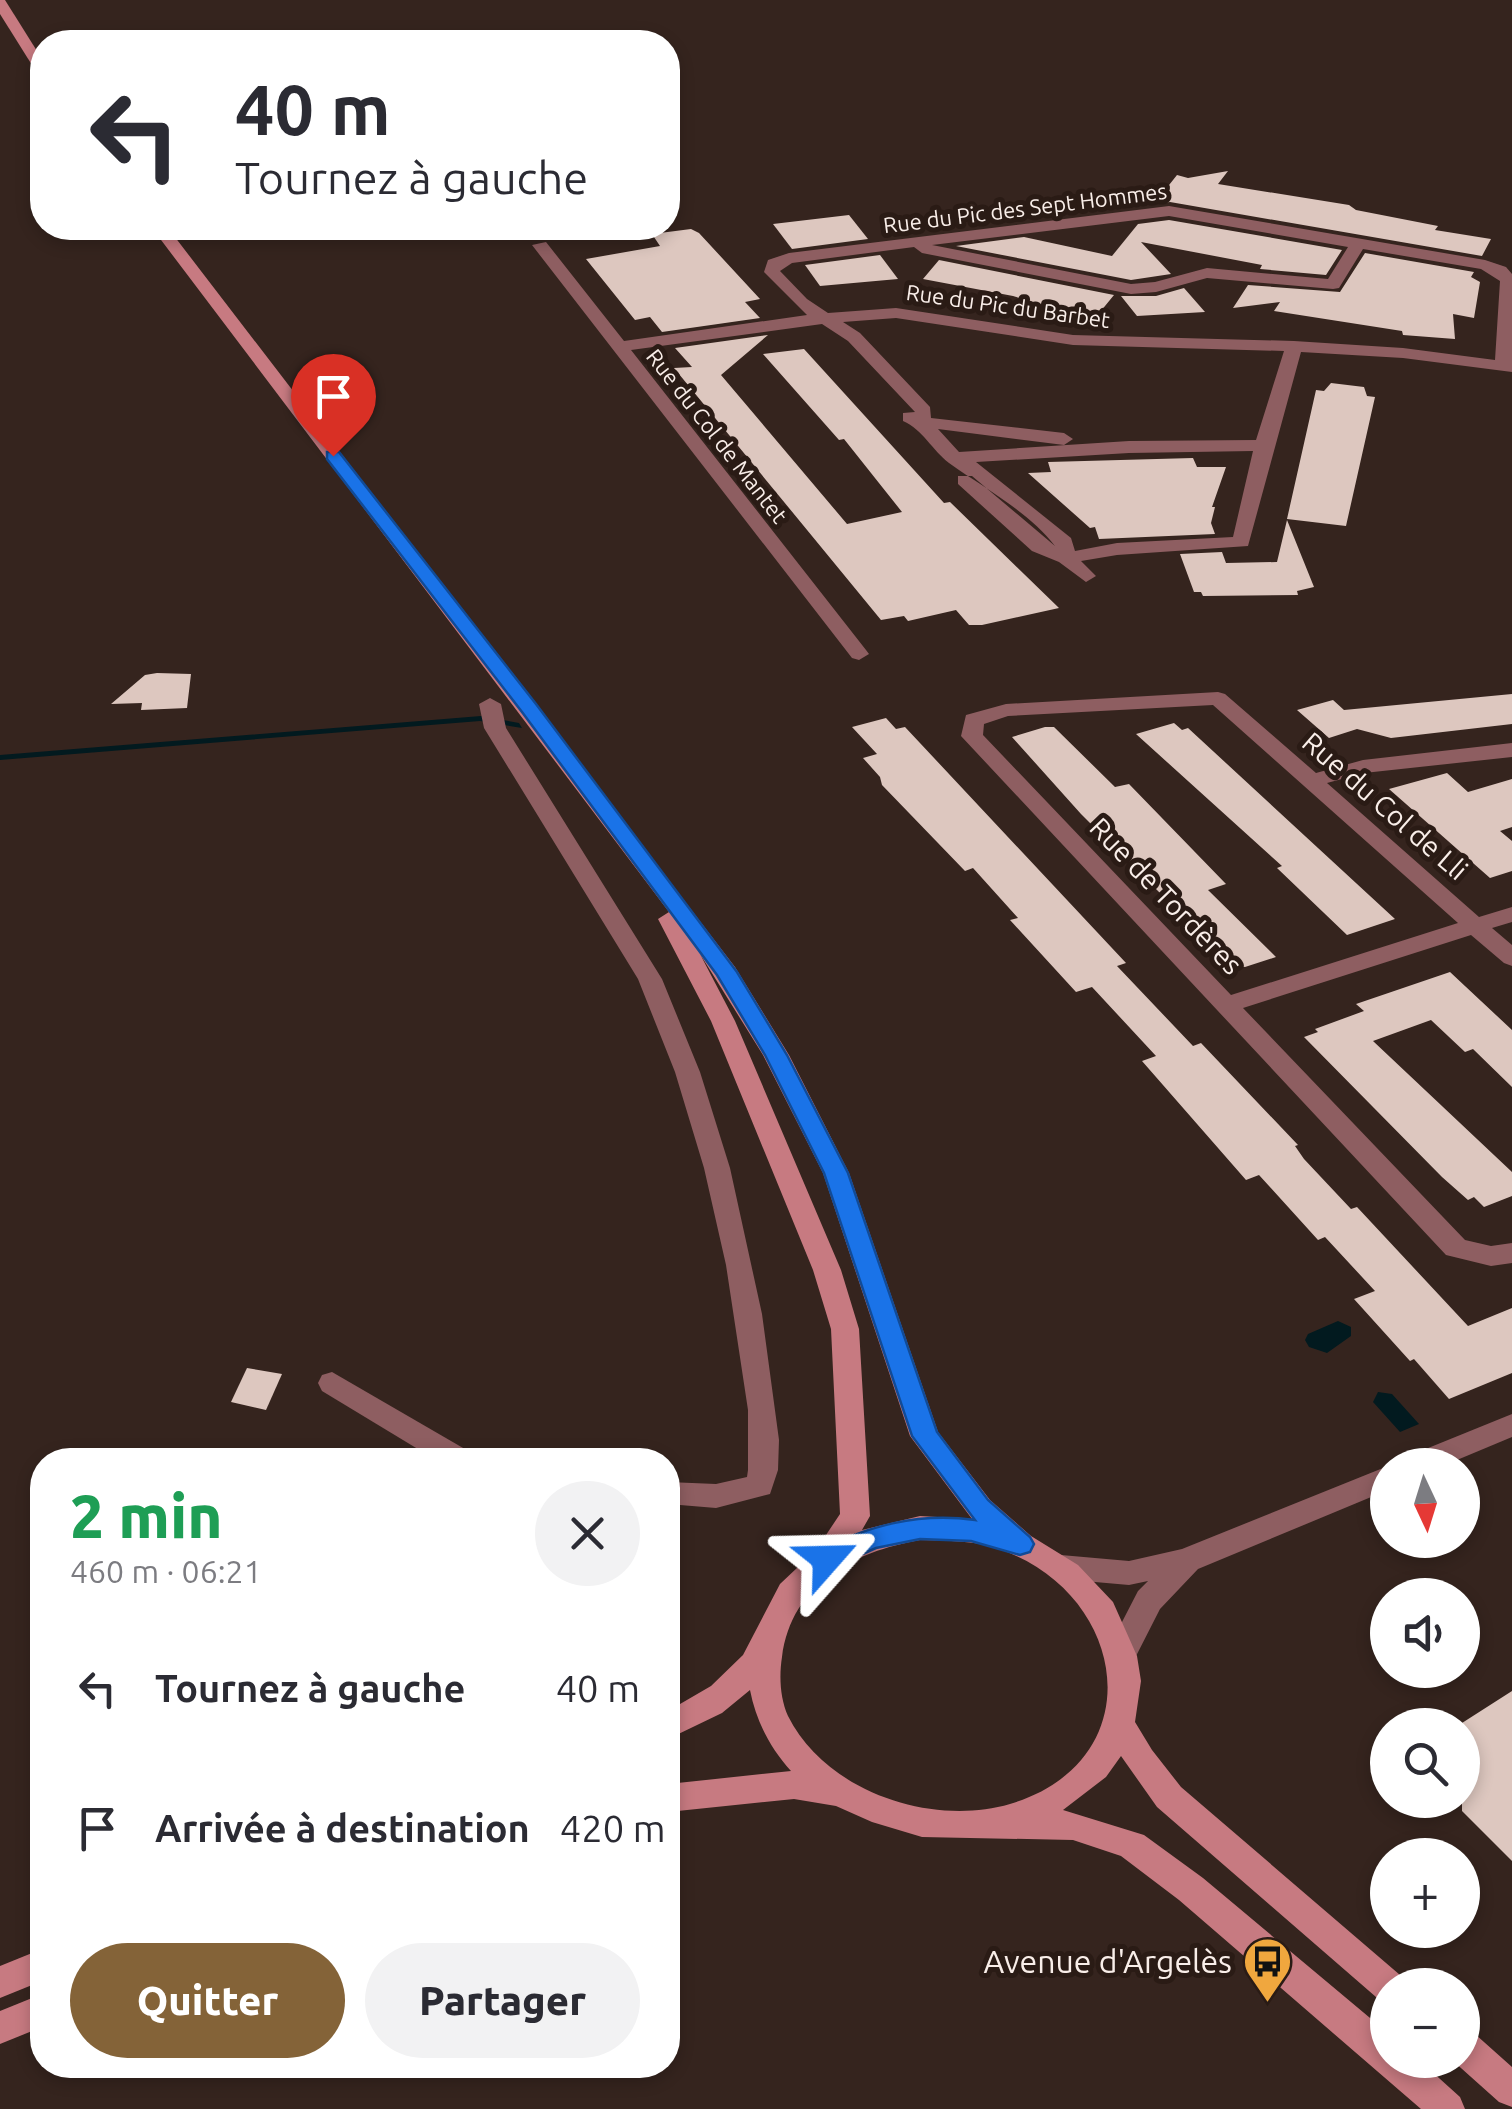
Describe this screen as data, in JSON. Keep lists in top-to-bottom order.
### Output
{
  "streets": {
    "street": [
      "Rue du Pic des Sept Hommes",
      "Rue du Pic du Barbet",
      "Rue du Col de Mantet",
      "Rue du Col de Lli",
      "Rue de Tordères"
    ]
  },
  "crossings": [
    ["Rue du Pic des Sept Hommes", "Rue du Pic du Barbet"],
    ["Rue du Pic du Barbet", "Rue du Col de Mantet"],
    ["Rue du Col de Lli", "Rue de Tordères"]
  ],
  "places": {
    "bus stop": ["Avenue d'Argelès"]
  },
  "north": "bottom",
  "page": {
    "turn": ["40 m", "Tournez à gauche"],
    "map_buttons": ["+", "−"],
    "heading": ["2 min", "460 m · 06:21"],
    "list": [
      {
        "name": "Tournez à gauche",
        "value": "40 m"
      },
      {
        "name": "Arrivée à destination",
        "value": "420 m"
      }
    ],
    "buttons": ["Quitter", "Partager"]
  }
}
